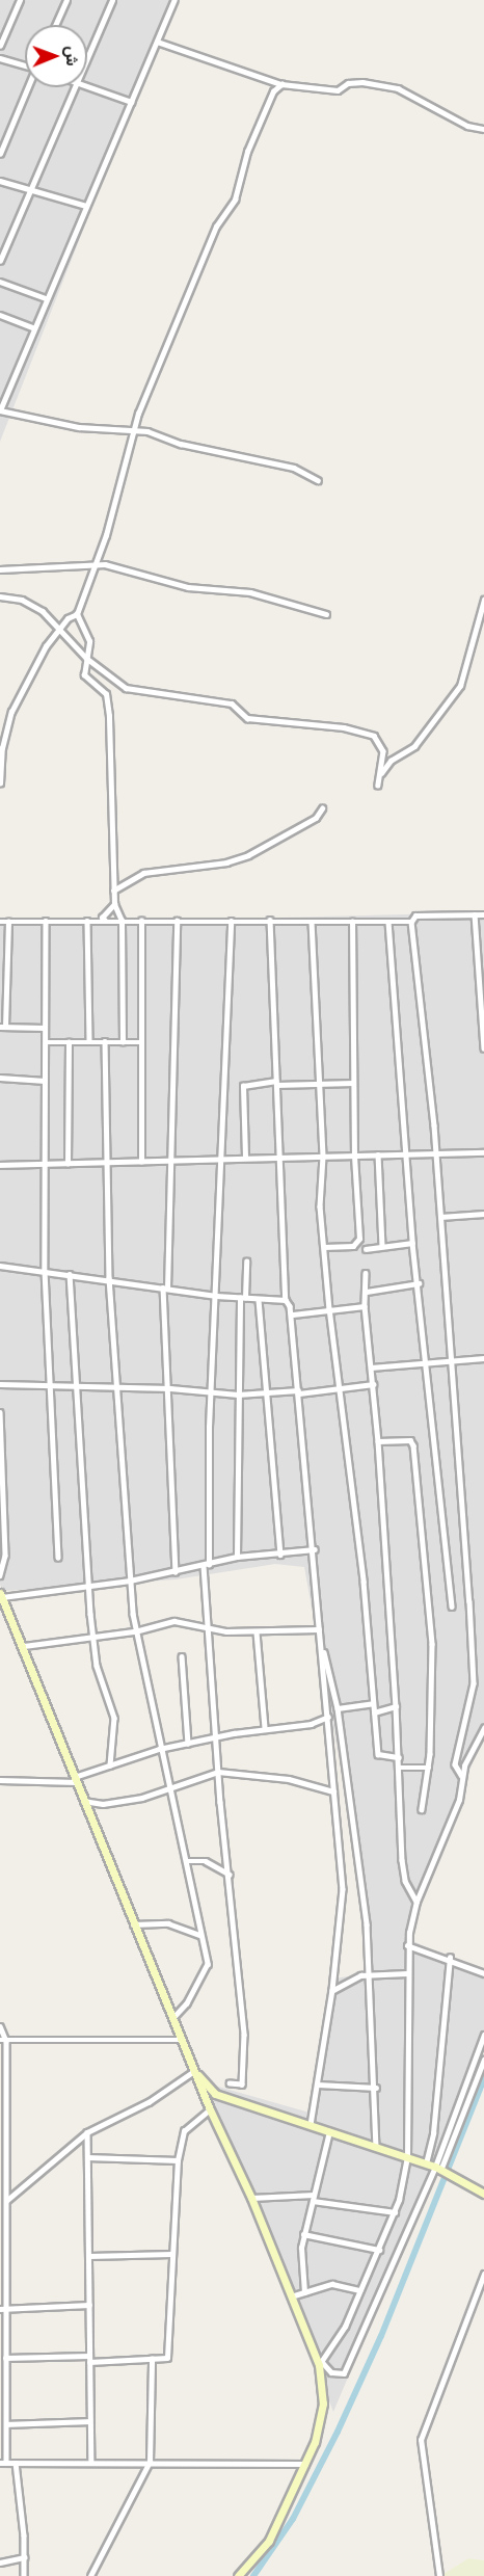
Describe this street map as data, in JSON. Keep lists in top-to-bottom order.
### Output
{
  "north": "right"
}
